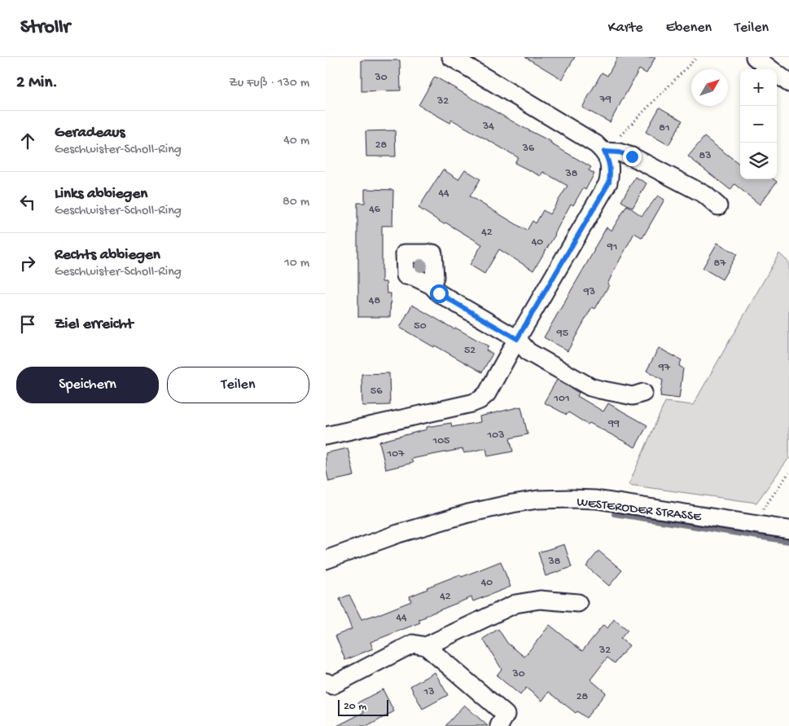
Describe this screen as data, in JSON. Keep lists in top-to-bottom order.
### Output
{
  "streets": {
    "street": ["WESTERODER STRASSE"]
  },
  "house_numbers": [
    "30",
    "79",
    "32",
    "34",
    "81",
    "28",
    "36",
    "83",
    "38",
    "44",
    "46",
    "42",
    "40",
    "91",
    "87",
    "93",
    "48",
    "50",
    "95",
    "52",
    "97",
    "56",
    "101",
    "99",
    "103",
    "105",
    "107",
    "38",
    "40",
    "42",
    "44",
    "32",
    "30",
    "13",
    "28"
  ],
  "scale_bar": "20 m",
  "north": "top right",
  "page": {
    "header": "Strollr",
    "nav": ["Karte", "Ebenen", "Teilen"],
    "heading": ["2 Min.", "Zu Fuß · 130 m"],
    "map_buttons": ["+", "−"],
    "list": [
      ["Geradeaus", "Geschwister-Scholl-Ring", "40 m"],
      ["Links abbiegen", "Geschwister-Scholl-Ring", "80 m"],
      ["Rechts abbiegen", "Geschwister-Scholl-Ring", "10 m"],
      "Ziel erreicht"
    ],
    "buttons": ["Speichern", "Teilen"],
    "scale": "20 m"
  }
}
